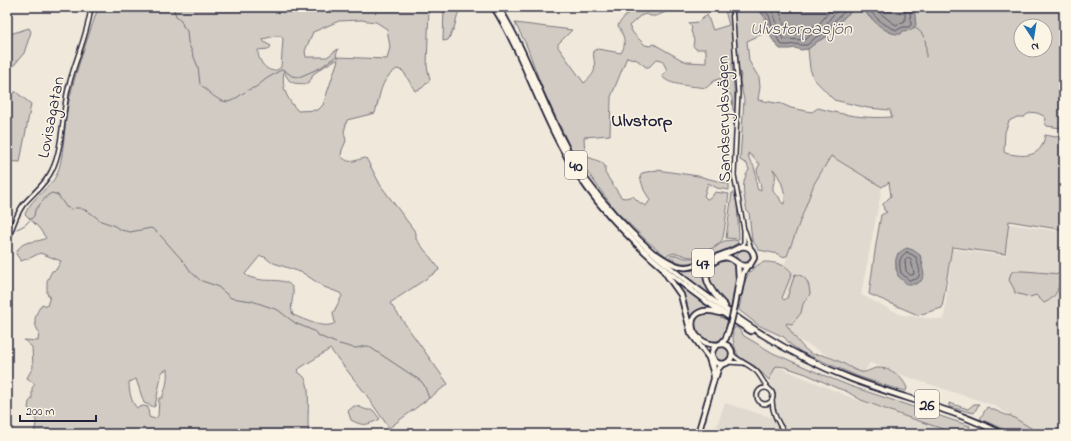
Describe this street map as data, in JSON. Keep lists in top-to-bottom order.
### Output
{
  "streets": {
    "highway": ["40", "47", "26"],
    "street": ["Lovisagatan", "Sandserydsvägen"]
  },
  "crossings": [
    ["Sandserydsvägen", "47"],
    ["Sandserydsvägen", "26"],
    ["40", "47"],
    ["40", "26"],
    ["47", "26"]
  ],
  "districts": ["Ulvstorp"],
  "water": ["Ulvstorpasjön"],
  "scale_bar": "200 m",
  "north": "bottom"
}
